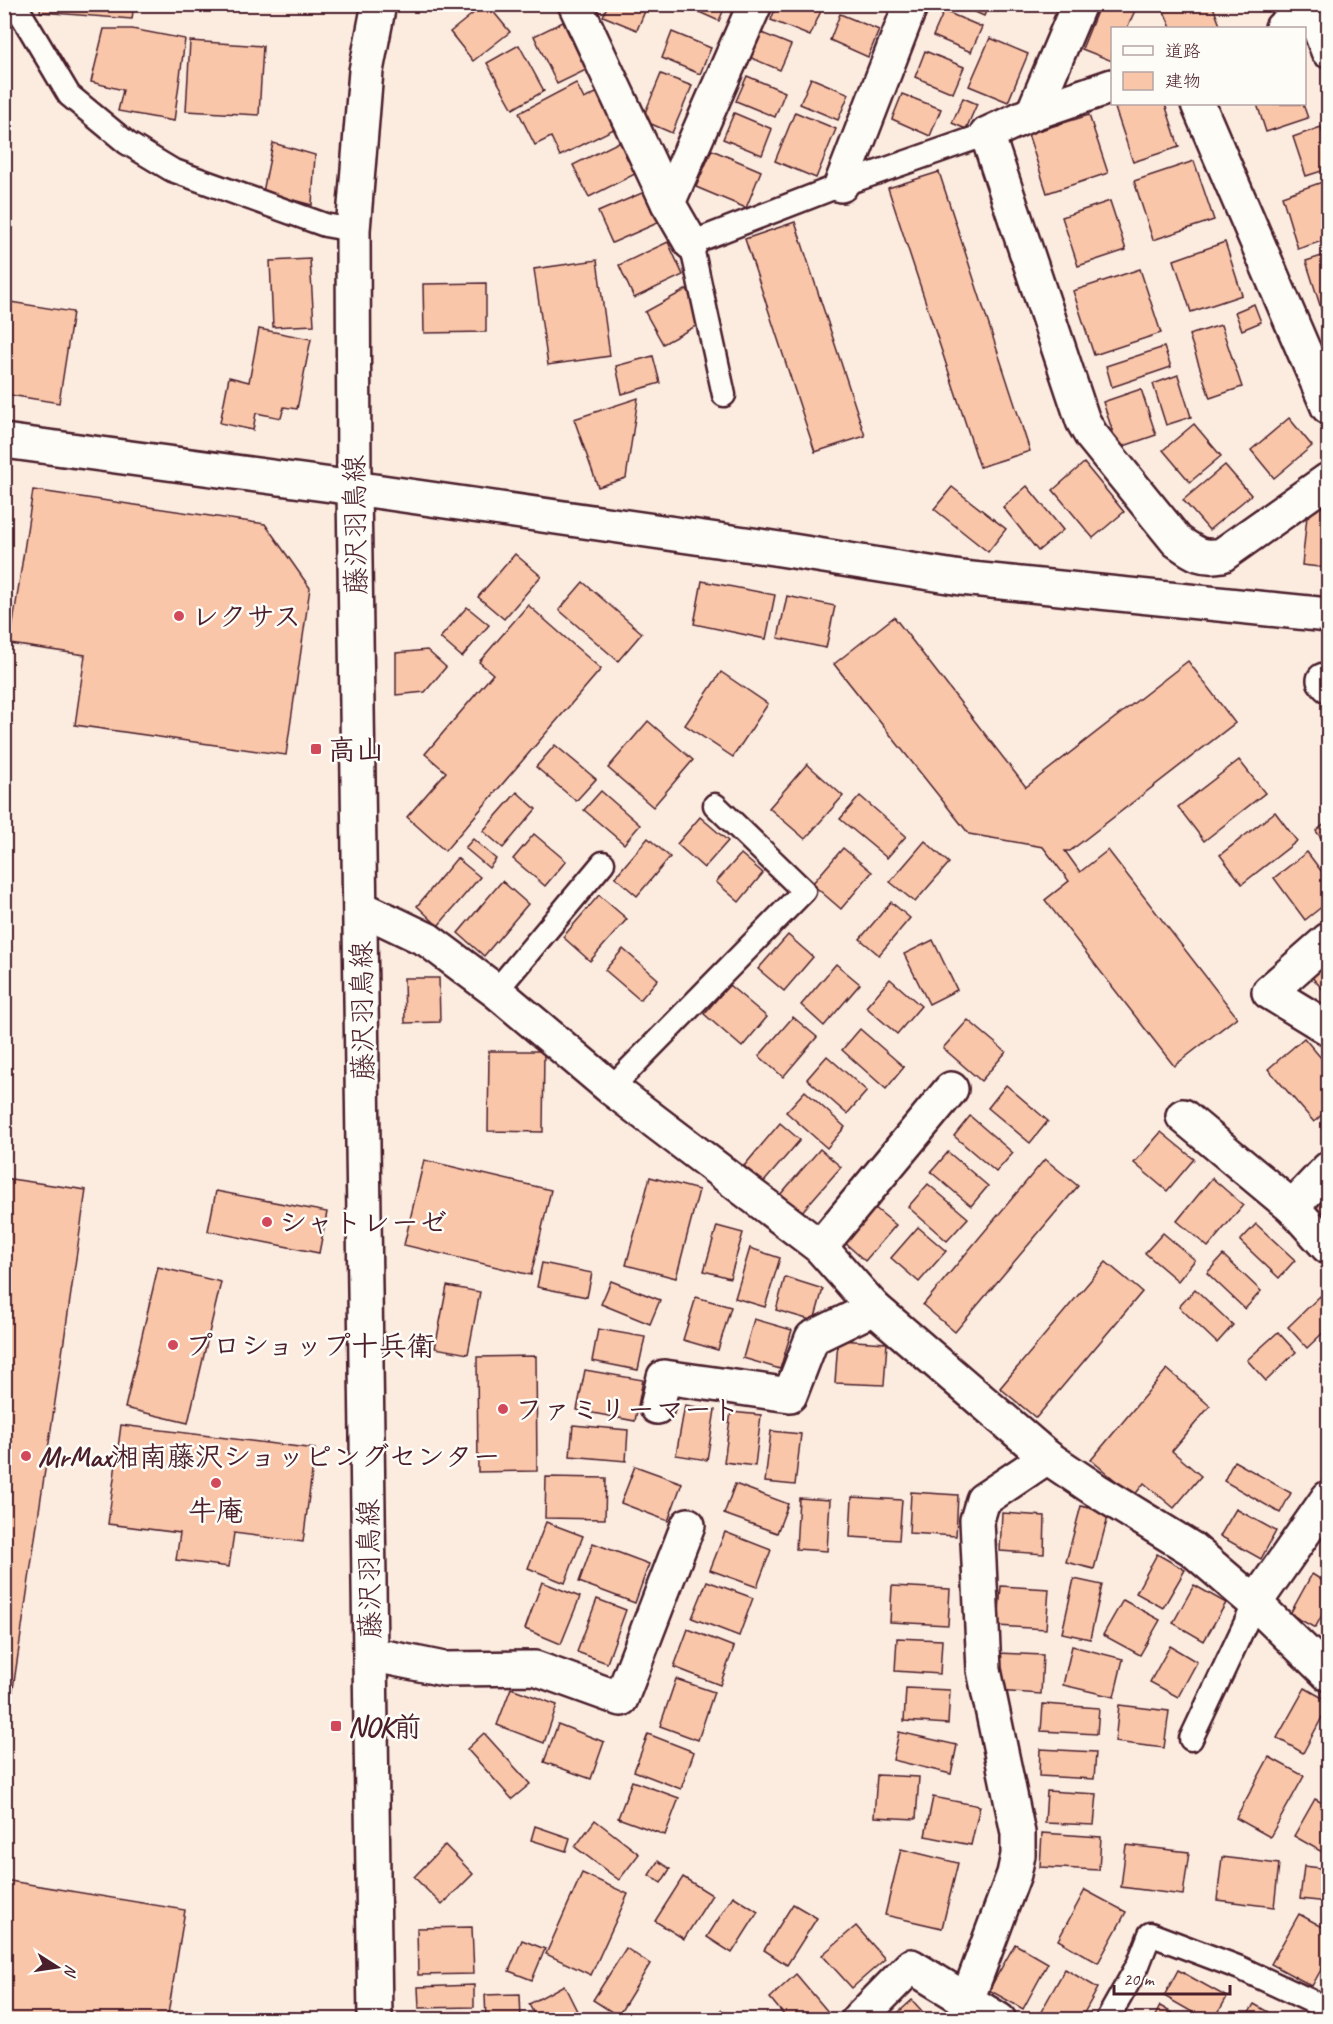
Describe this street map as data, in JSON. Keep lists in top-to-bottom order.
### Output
{
  "streets": {
    "street": ["藤沢羽鳥線"]
  },
  "places": {
    "other": [
      "レクサス",
      "シャトレーゼ",
      "プロショップ十兵衛",
      "ファミリーマート",
      "MrMax湘南藤沢ショッピングセンター",
      "牛庵"
    ],
    "transit": ["高山", "NOK前"]
  },
  "legend": ["道路", "建物"],
  "scale_bar": "20 m",
  "north": "right"
}
